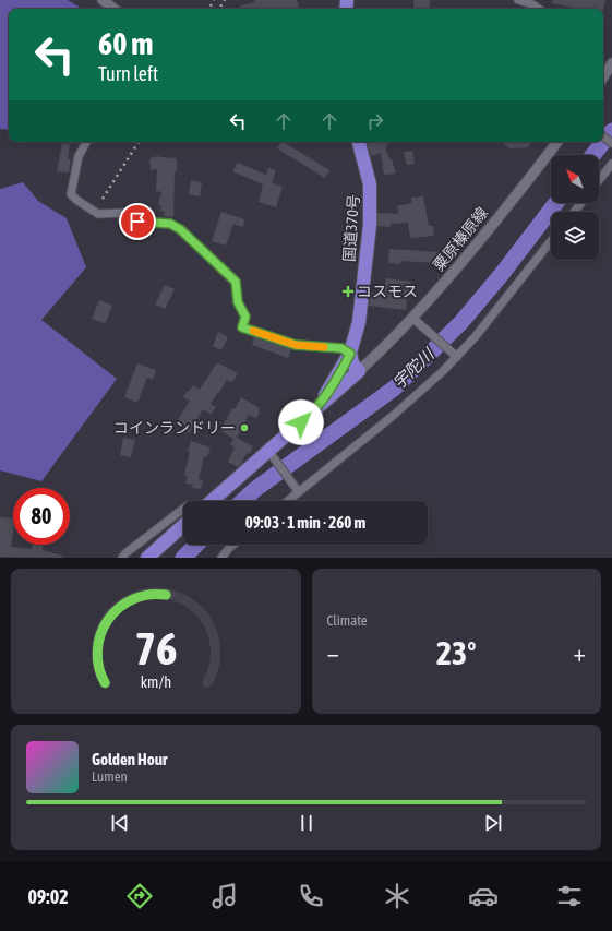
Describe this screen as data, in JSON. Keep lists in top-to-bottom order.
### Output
{
  "streets": {
    "highway": ["国道370号"],
    "main road": ["粟原榛原線"]
  },
  "water": ["宇陀川"],
  "places": {
    "health": ["コスモス"],
    "other": ["コインランドリー"]
  },
  "north": "top left",
  "page": {
    "turn": ["60 m", "Turn left"],
    "limit": "80",
    "trip": "09:03 · 1 min · 260 m",
    "tile": "Climate",
    "heat": ["−", "23°", "+"],
    "song": ["Golden Hour", "Lumen"],
    "tabs": "09:02",
    "gauge": ["76", "km/h"]
  }
}
